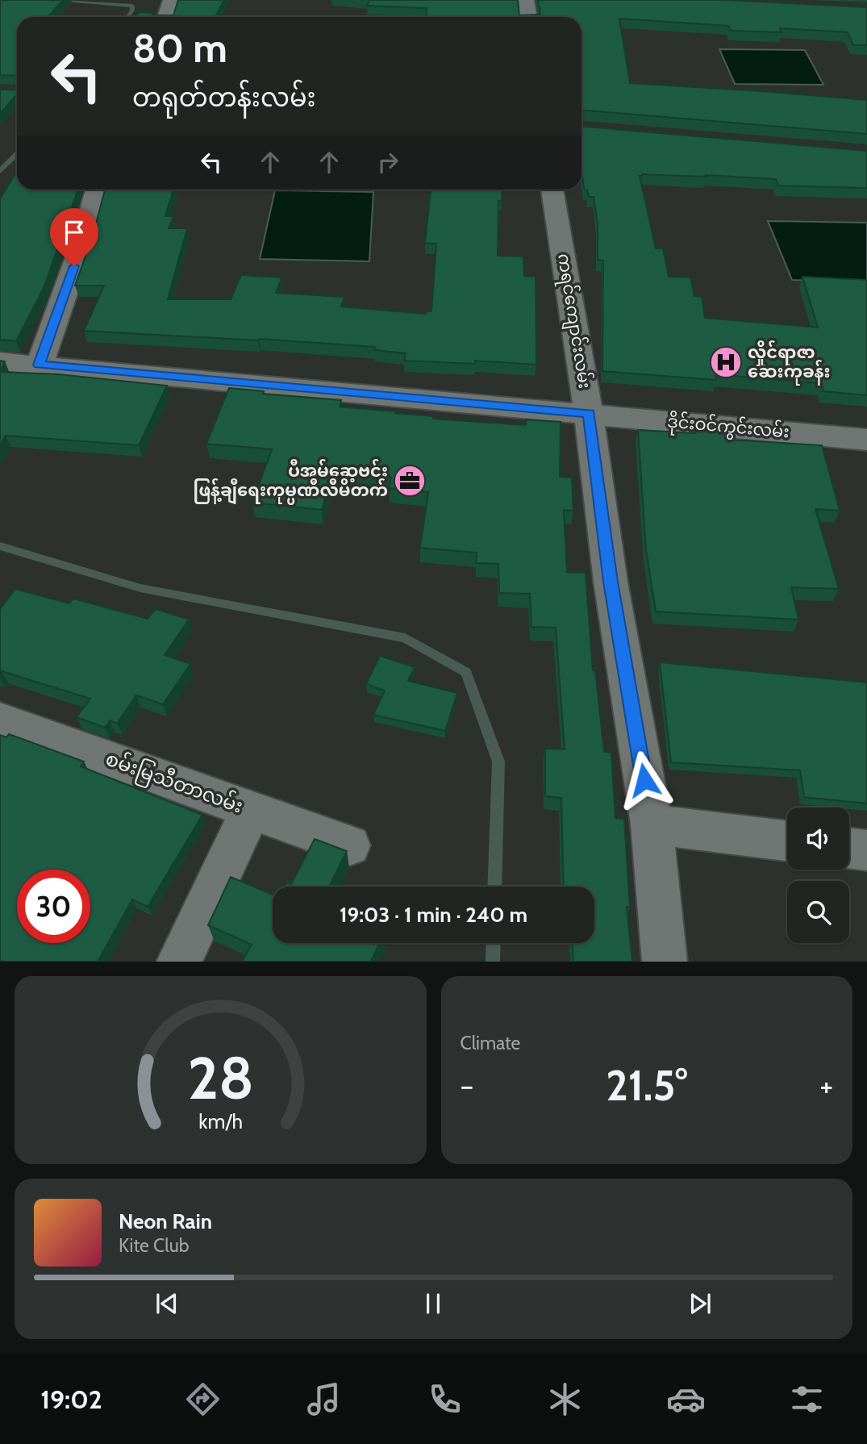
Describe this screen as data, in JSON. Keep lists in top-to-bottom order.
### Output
{
  "streets": {
    "street": ["ကရင်ကျောင်းလမ်း", "ဒိုင်းဝင်ကွင်းလမ်း", "စမ်းမြသီတာလမ်း"]
  },
  "crossings": [
    ["ကရင်ကျောင်းလမ်း", "ဒိုင်းဝင်ကွင်းလမ်း"]
  ],
  "places": {
    "hospital": ["လှိုင်ရာဇာ ဆေးကုခန်း"],
    "office": ["ပီအမ်ဆေ့ဗင်း ဖြန့်ချီရေးကုမ္ပဏီလီမိတက်"]
  },
  "page": {
    "turn": ["80 m", "တရုတ်တန်းလမ်း"],
    "limit": "30",
    "trip": "19:03 · 1 min · 240 m",
    "tile": "Climate",
    "heat": ["−", "21.5°", "+"],
    "song": ["Neon Rain", "Kite Club"],
    "tabs": "19:02",
    "gauge": ["28", "km/h"]
  }
}
